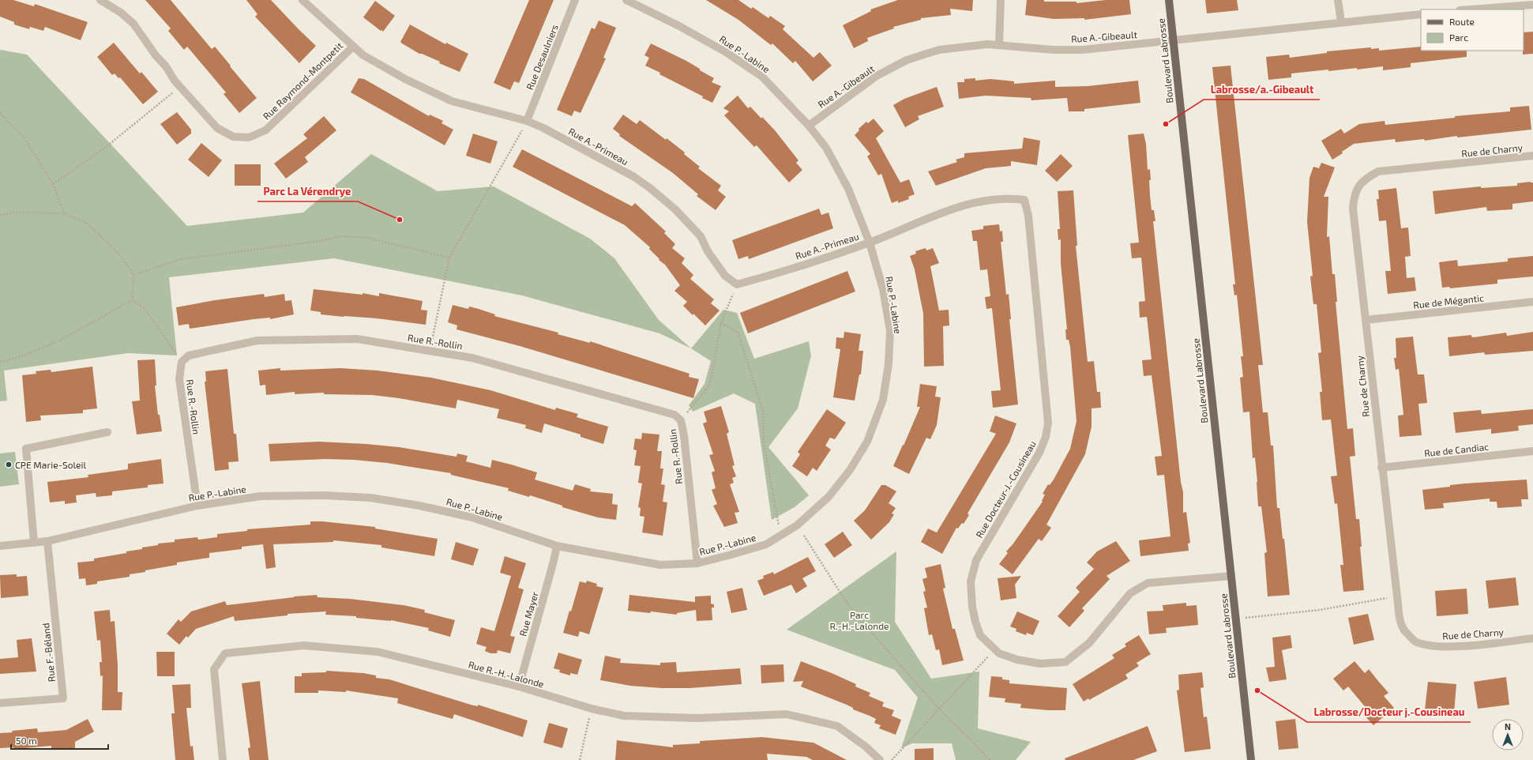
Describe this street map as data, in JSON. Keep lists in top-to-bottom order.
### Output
{
  "streets": {
    "main road": ["Boulevard Labrosse"],
    "street": [
      "Rue A.-Gibeault",
      "Rue P.-Labine",
      "Rue Desaulniers",
      "Rue Raymond-Montpetit",
      "Rue A.-Primeau",
      "Rue de Charny",
      "Rue de Mégantic",
      "Rue R.-Rollin",
      "Rue de Candiac",
      "Rue Docteur-J.-Cousineau",
      "Rue Mayer",
      "Rue F.-Béland",
      "Rue R.-H.-Lalonde"
    ]
  },
  "crossings": [
    ["Rue A.-Gibeault", "Rue P.-Labine"],
    ["Rue A.-Gibeault", "Boulevard Labrosse"],
    ["Rue P.-Labine", "Rue A.-Primeau"],
    ["Rue P.-Labine", "Rue R.-Rollin"],
    ["Rue P.-Labine", "Rue Docteur-J.-Cousineau"],
    ["Rue P.-Labine", "Rue Mayer"],
    ["Rue P.-Labine", "Rue F.-Béland"],
    ["Rue Desaulniers", "Rue A.-Primeau"],
    ["Boulevard Labrosse", "Rue Docteur-J.-Cousineau"],
    ["Rue Raymond-Montpetit", "Rue A.-Primeau"],
    ["Rue A.-Primeau", "Rue Docteur-J.-Cousineau"],
    ["Rue de Charny", "Rue de Mégantic"],
    ["Rue de Charny", "Rue de Candiac"],
    ["Rue Mayer", "Rue R.-H.-Lalonde"]
  ],
  "parks": ["Parc R.-H.-Lalonde"],
  "places": [
    "Labrosse/a.-Gibeault",
    "Parc La Vérendrye",
    "CPE Marie-Soleil",
    "Labrosse/Docteur j.-Cousineau"
  ],
  "legend": ["Route", "Parc"],
  "scale_bar": "50 m",
  "north": "top"
}
